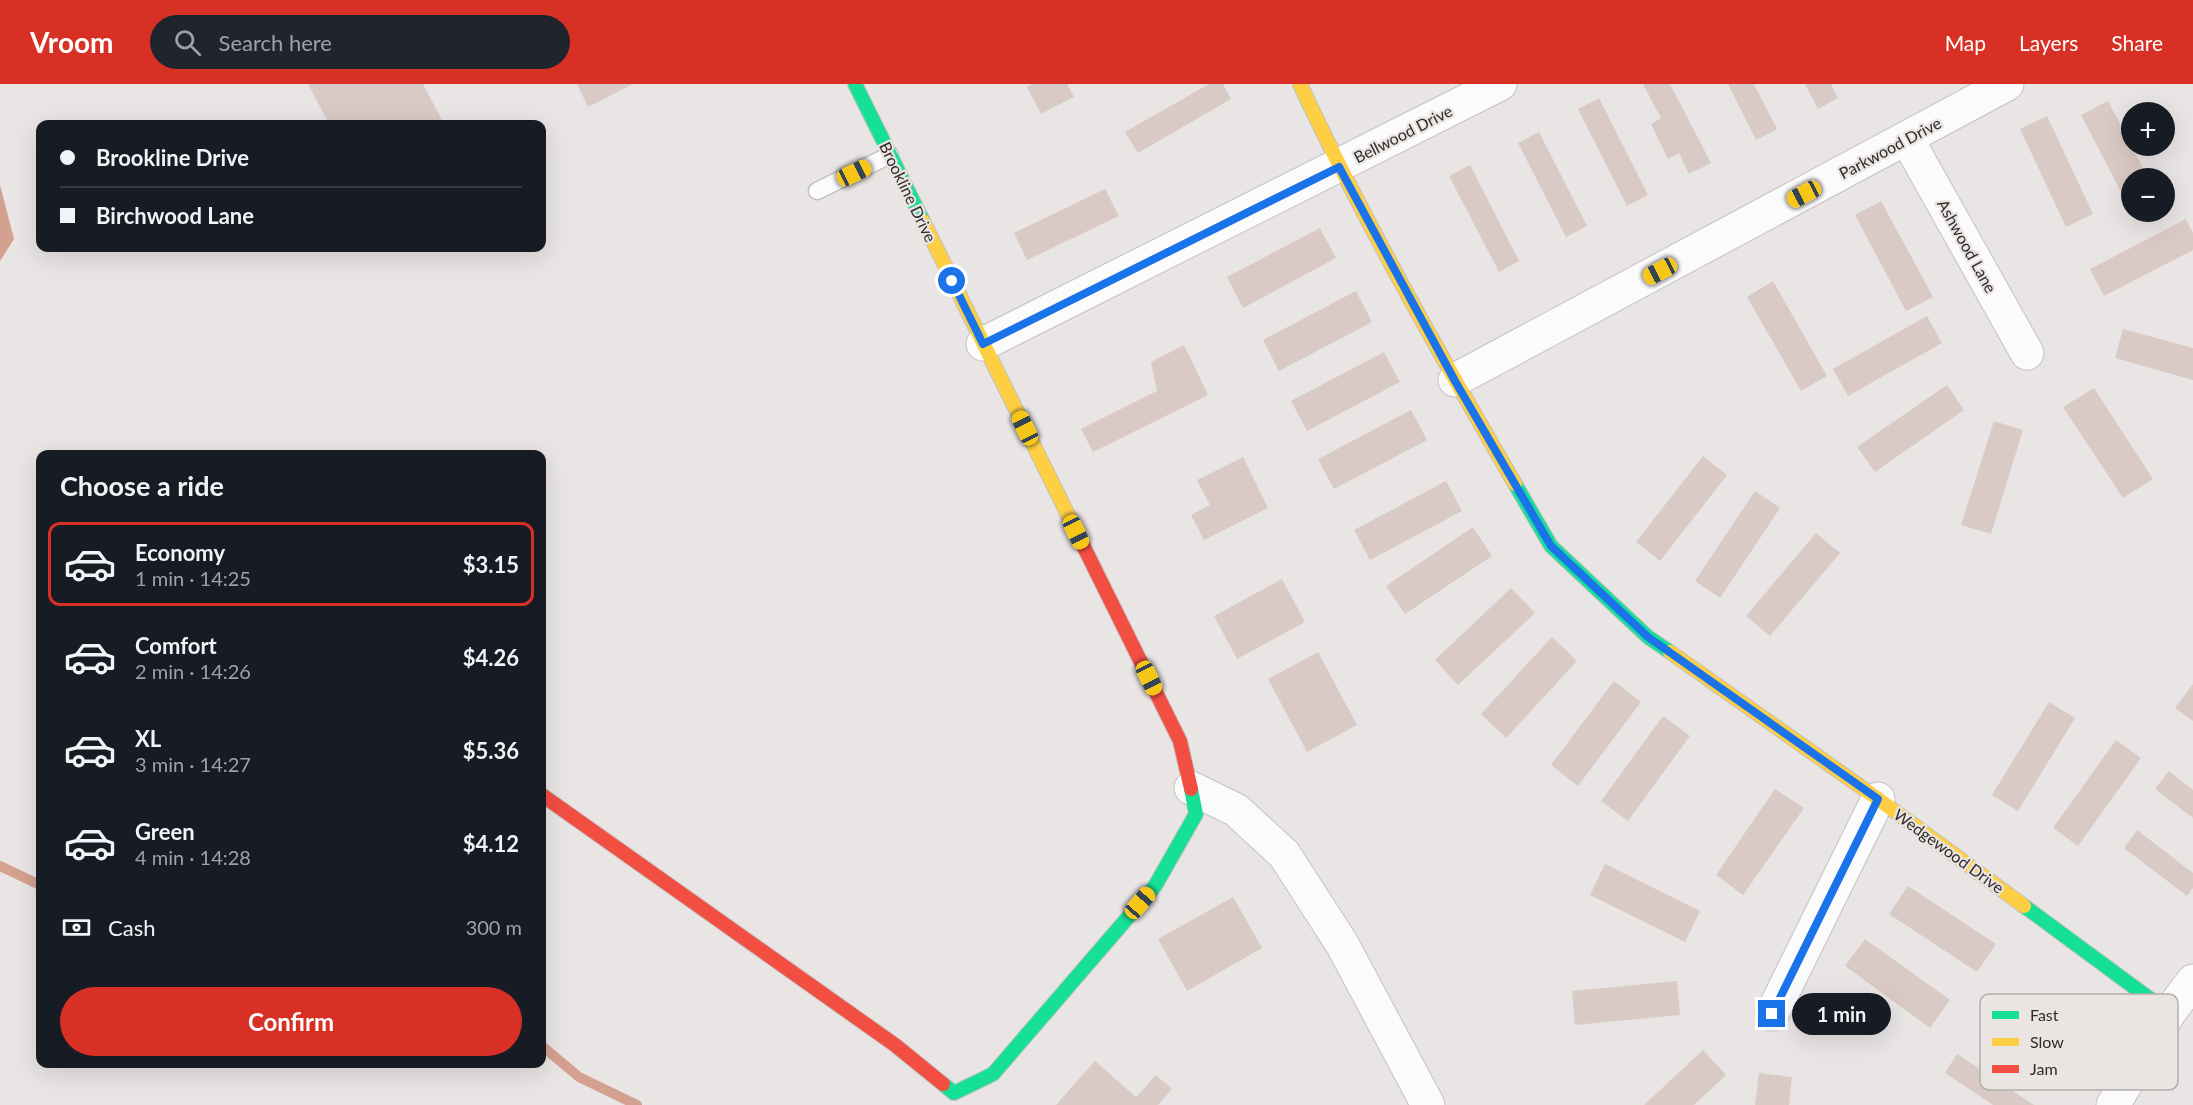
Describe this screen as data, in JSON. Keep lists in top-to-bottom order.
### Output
{
  "streets": {
    "street": [
      "Bellwood Drive",
      "Parkwood Drive",
      "Brookline Drive",
      "Ashwood Lane",
      "Wedgewood Drive"
    ]
  },
  "crossings": [
    ["Bellwood Drive", "Brookline Drive"],
    ["Bellwood Drive", "Wedgewood Drive"],
    ["Parkwood Drive", "Ashwood Lane"],
    ["Parkwood Drive", "Wedgewood Drive"]
  ],
  "legend": ["Fast", "Slow", "Jam"],
  "page": {
    "header": "Vroom",
    "search": "Search here",
    "nav": ["Map", "Layers", "Share"],
    "map_buttons": ["+", "−"],
    "banner": ["Brookline Drive", "Birchwood Lane"],
    "heading": "Choose a ride",
    "list": [
      {
        "name": "Economy",
        "note": "1 min · 14:25",
        "value": "$3.15"
      },
      {
        "name": "Comfort",
        "note": "2 min · 14:26",
        "value": "$4.26"
      },
      {
        "name": "XL",
        "note": "3 min · 14:27",
        "value": "$5.36"
      },
      {
        "name": "Green",
        "note": "4 min · 14:28",
        "value": "$4.12"
      }
    ],
    "pay": ["Cash", "300 m"],
    "buttons": "Confirm",
    "bubble": "1 min"
  }
}
